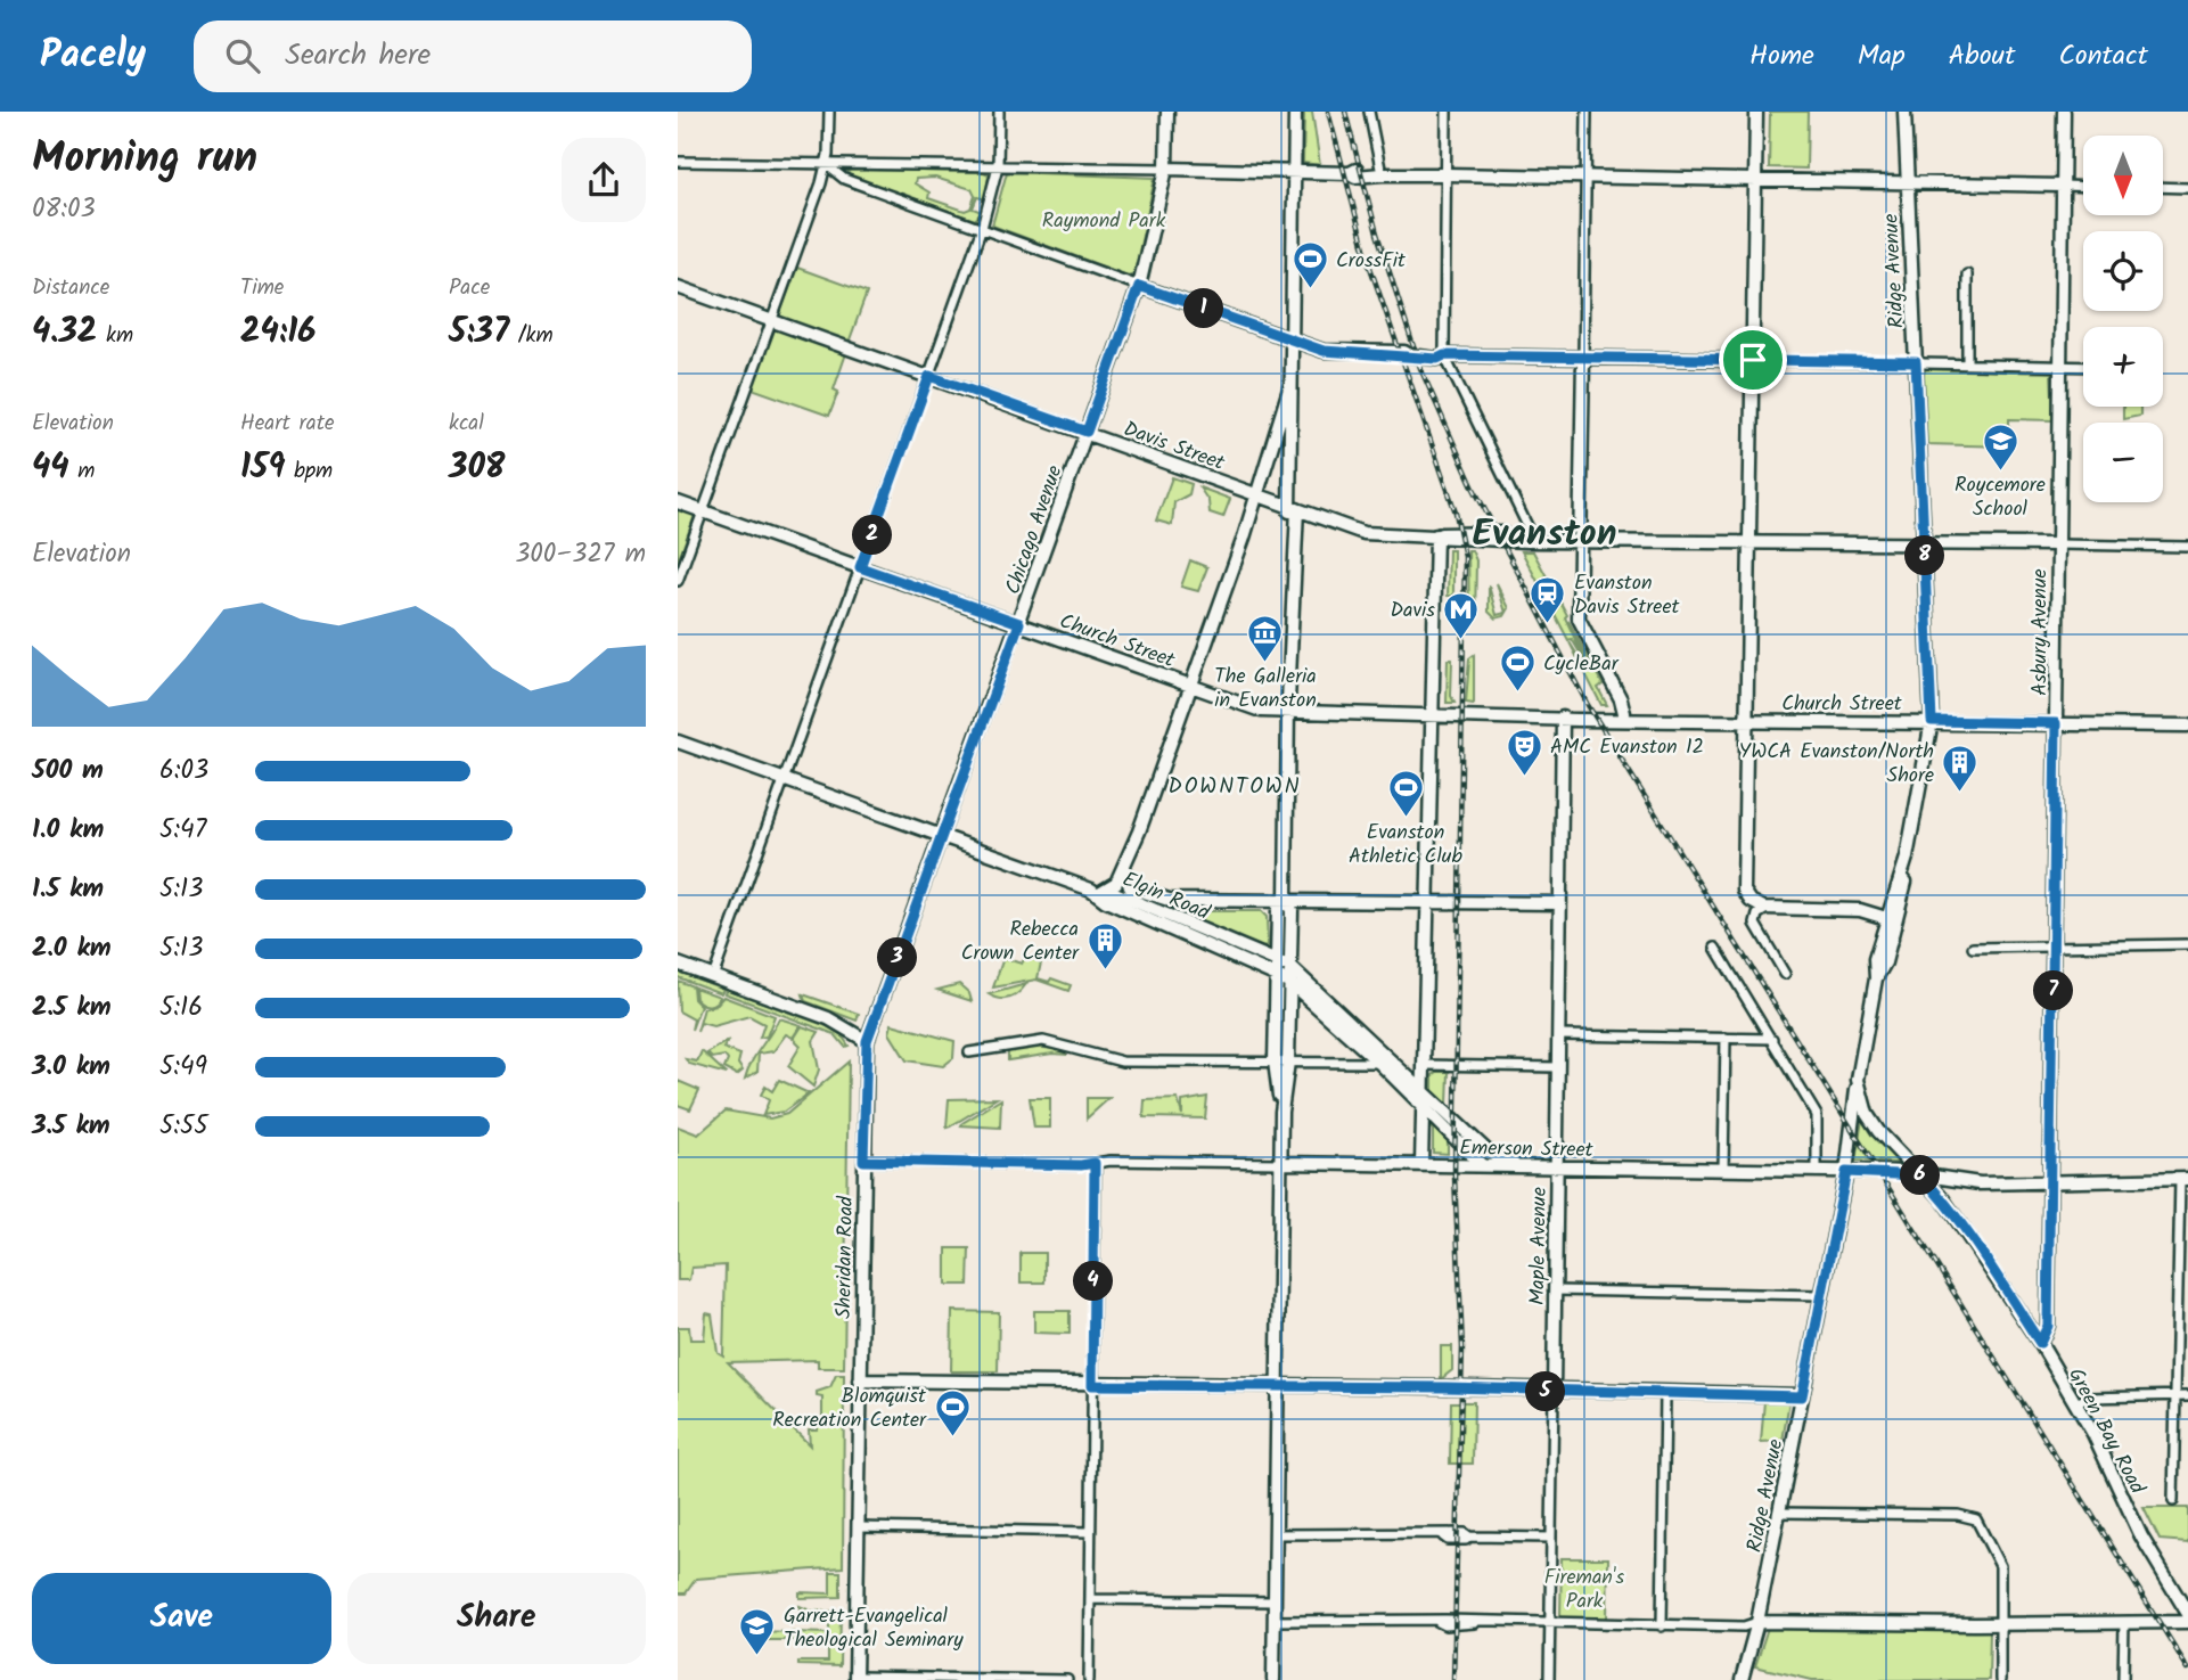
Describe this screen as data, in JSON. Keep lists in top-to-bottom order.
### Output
{
  "streets": {
    "street": [
      "Ridge Avenue",
      "Davis Street",
      "Chicago Avenue",
      "Asbury Avenue",
      "Church Street",
      "Elgin Road",
      "Emerson Street",
      "Maple Avenue",
      "Sheridan Road",
      "Green Bay Road"
    ]
  },
  "crossings": [
    ["Ridge Avenue", "Davis Street"],
    ["Ridge Avenue", "Church Street"],
    ["Ridge Avenue", "Emerson Street"],
    ["Ridge Avenue", "Green Bay Road"],
    ["Davis Street", "Chicago Avenue"],
    ["Davis Street", "Asbury Avenue"],
    ["Chicago Avenue", "Church Street"],
    ["Chicago Avenue", "Sheridan Road"],
    ["Asbury Avenue", "Church Street"],
    ["Asbury Avenue", "Emerson Street"],
    ["Asbury Avenue", "Green Bay Road"],
    ["Church Street", "Maple Avenue"],
    ["Elgin Road", "Emerson Street"],
    ["Emerson Street", "Maple Avenue"],
    ["Emerson Street", "Sheridan Road"],
    ["Emerson Street", "Green Bay Road"]
  ],
  "districts": ["Evanston", "DOWNTOWN"],
  "parks": ["Raymond Park", "Fireman's Park"],
  "places": {
    "sports": [
      "CrossFit",
      "CycleBar",
      "Evanston Athletic Club",
      "Blomquist Recreation Center"
    ],
    "school or university": ["Roycemore School", "Garrett-Evangelical Theological Seminary"],
    "station": ["Evanston Davis Street"],
    "metro station": ["Davis"],
    "museum": ["The Galleria in Evanston"],
    "theatre": ["AMC Evanston 12"],
    "building": ["YWCA Evanston/North Shore", "Rebecca Crown Center"]
  },
  "north": "bottom",
  "page": {
    "header": "Pacely",
    "search": "Search here",
    "nav": [
      "Home",
      "Map",
      "About",
      "Contact"
    ],
    "heading": ["Morning run", "08:03"],
    "map_buttons": ["+", "−"],
    "stats": [
      ["Distance", "4.32 km"],
      ["Time", "24:16"],
      ["Pace", "5:37 /km"],
      ["Elevation", "44 m"],
      ["Heart rate", "159 bpm"],
      ["kcal", "308"]
    ],
    "pins": [
      "1",
      "2",
      "8",
      "3",
      "7",
      "6",
      "4",
      "5"
    ],
    "chart": ["Elevation", "300–327 m"],
    "list": [
      {
        "name": "500 m",
        "note": "6:03"
      },
      {
        "name": "1.0 km",
        "note": "5:47"
      },
      {
        "name": "1.5 km",
        "note": "5:13"
      },
      {
        "name": "2.0 km",
        "note": "5:13"
      },
      {
        "name": "2.5 km",
        "note": "5:16"
      },
      {
        "name": "3.0 km",
        "note": "5:49"
      },
      {
        "name": "3.5 km",
        "note": "5:55"
      }
    ],
    "buttons": ["Save", "Share"]
  }
}
